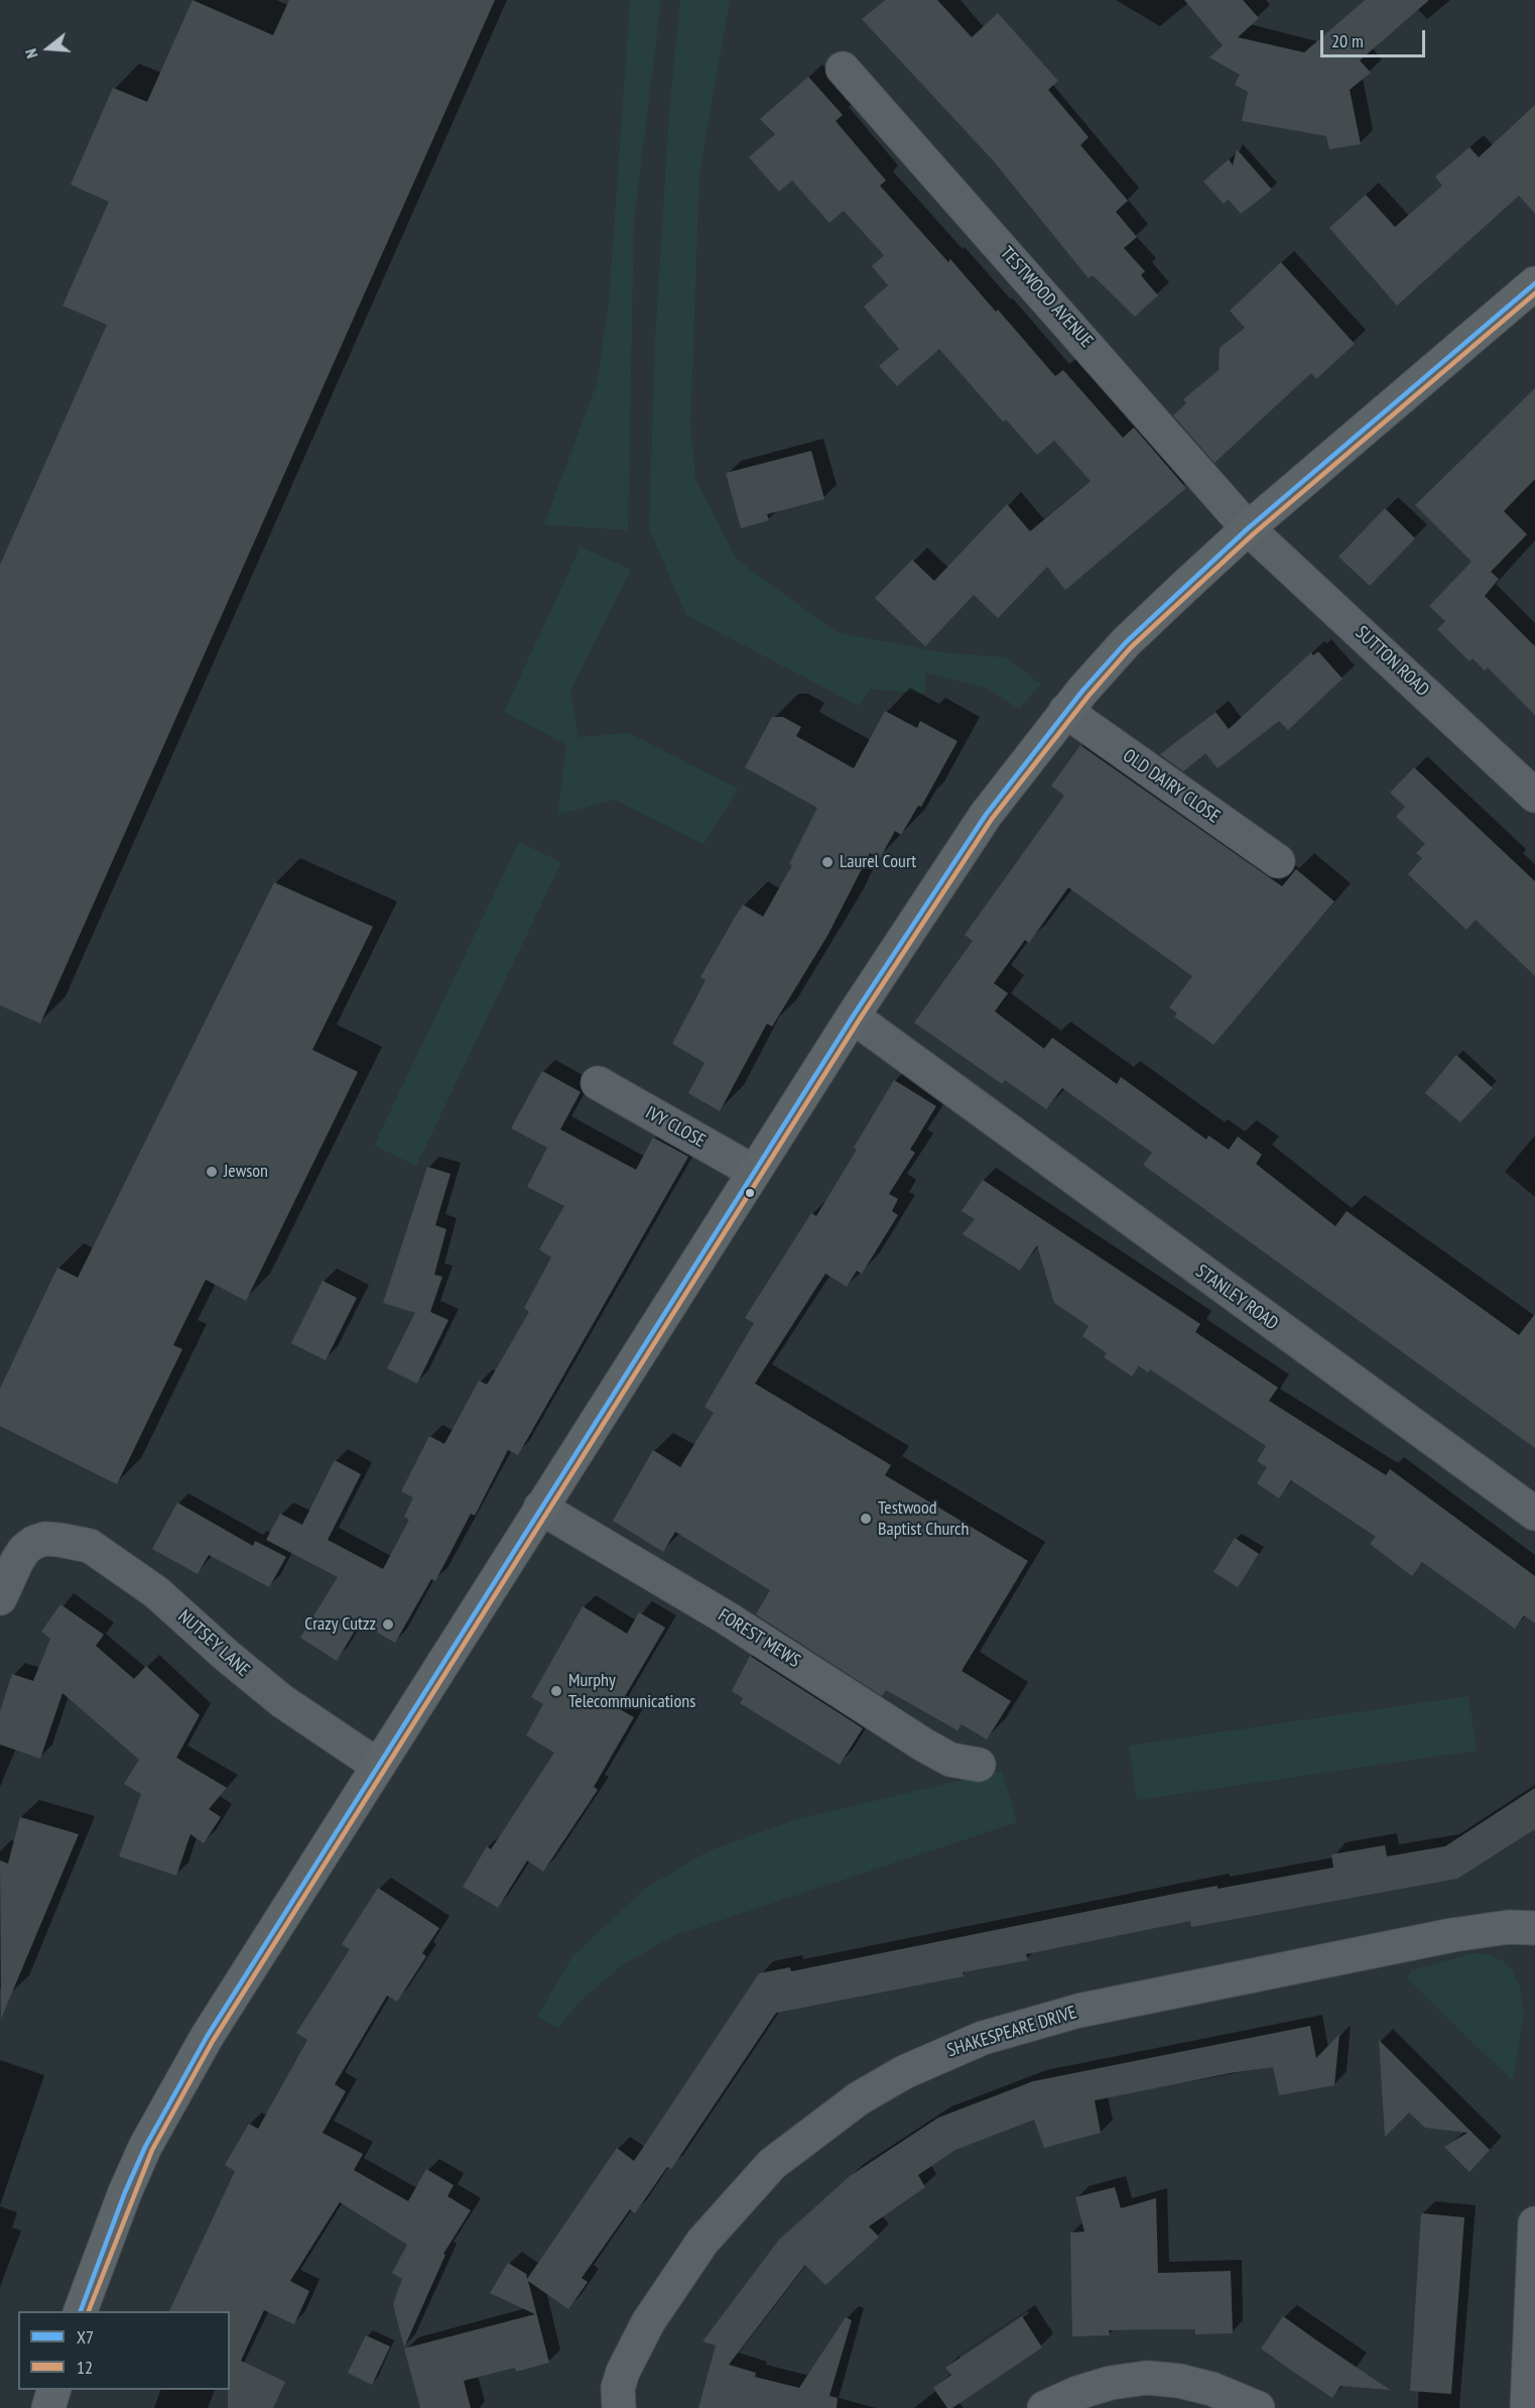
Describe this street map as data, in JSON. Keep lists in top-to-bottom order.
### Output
{
  "streets": {
    "street": [
      "TESTWOOD AVENUE",
      "SUTTON ROAD",
      "OLD DAIRY CLOSE",
      "IVY CLOSE",
      "STANLEY ROAD",
      "FOREST MEWS",
      "NUTSEY LANE",
      "SHAKESPEARE DRIVE"
    ]
  },
  "crossings": [
    ["TESTWOOD AVENUE", "SUTTON ROAD"]
  ],
  "places": [
    "Laurel Court",
    "Jewson",
    "Testwood Baptist Church",
    "Crazy Cutzz",
    "Murphy Telecommunications"
  ],
  "lines": ["transit line X7", "transit line 12"],
  "legend": ["X7", "12"],
  "scale_bar": "20 m",
  "north": "left"
}
